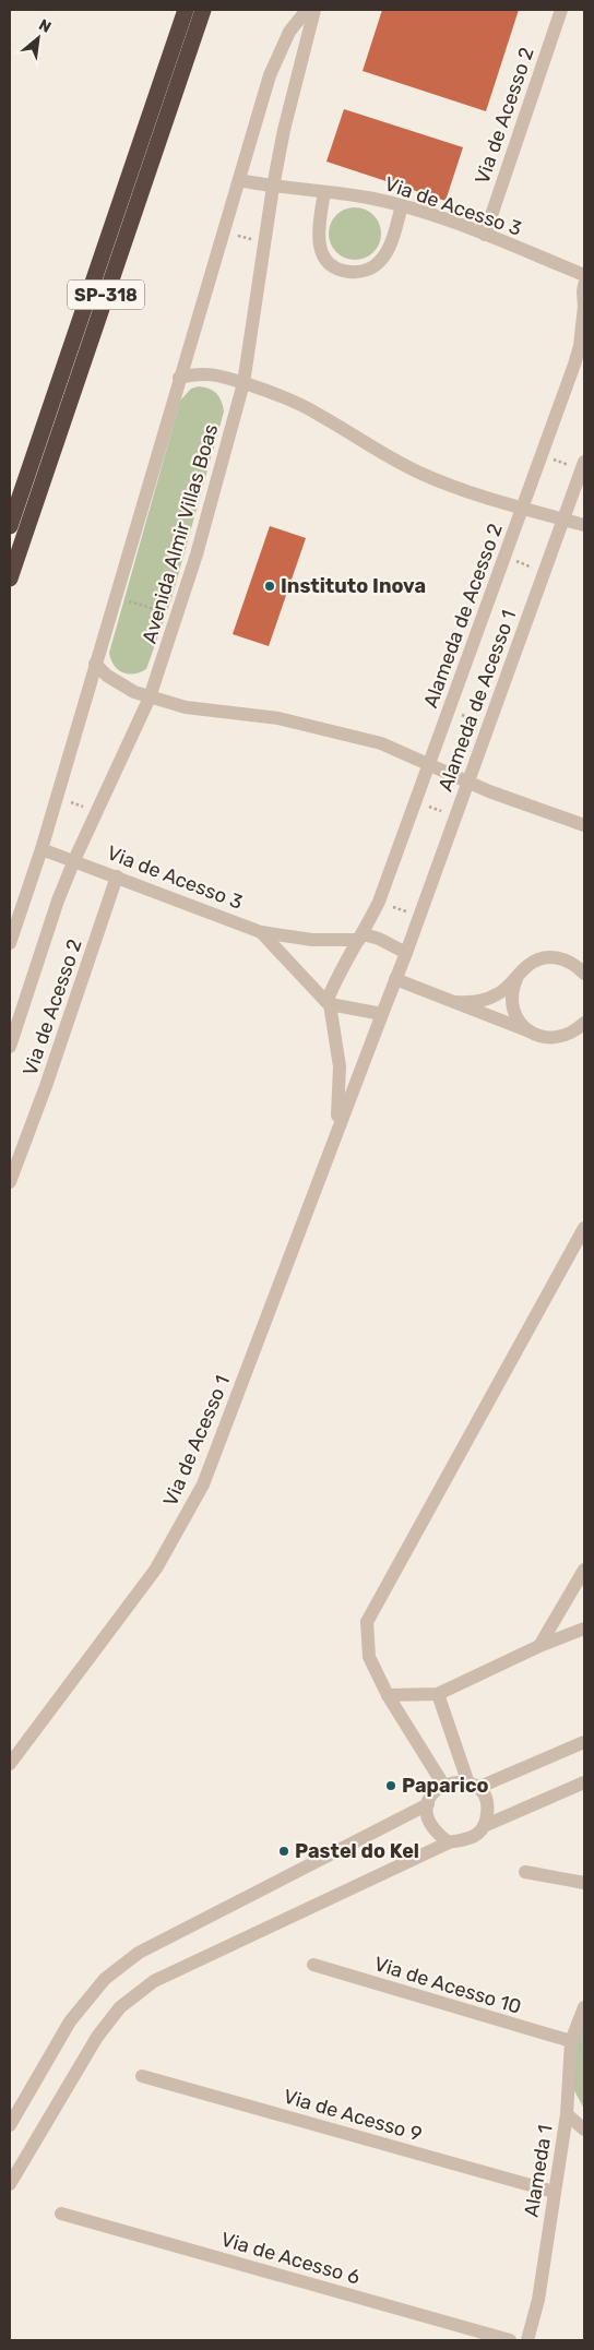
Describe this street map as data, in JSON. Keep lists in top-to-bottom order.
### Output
{
  "streets": {
    "highway": ["SP-318"],
    "street": [
      "Via de Acesso 2",
      "Via de Acesso 3",
      "Avenida Almir Villas Boas",
      "Alameda de Acesso 2",
      "Alameda de Acesso 1",
      "Via de Acesso 1",
      "Via de Acesso 10",
      "Via de Acesso 9",
      "Alameda 1",
      "Via de Acesso 6"
    ]
  },
  "crossings": [
    ["Via de Acesso 2", "Via de Acesso 3"],
    ["Via de Acesso 3", "Avenida Almir Villas Boas"],
    ["Alameda de Acesso 1", "Via de Acesso 1"],
    ["Via de Acesso 10", "Alameda 1"],
    ["Via de Acesso 9", "Alameda 1"]
  ],
  "places": ["Instituto Inova", "Paparico", "Pastel do Kel"],
  "north": "top right"
}
